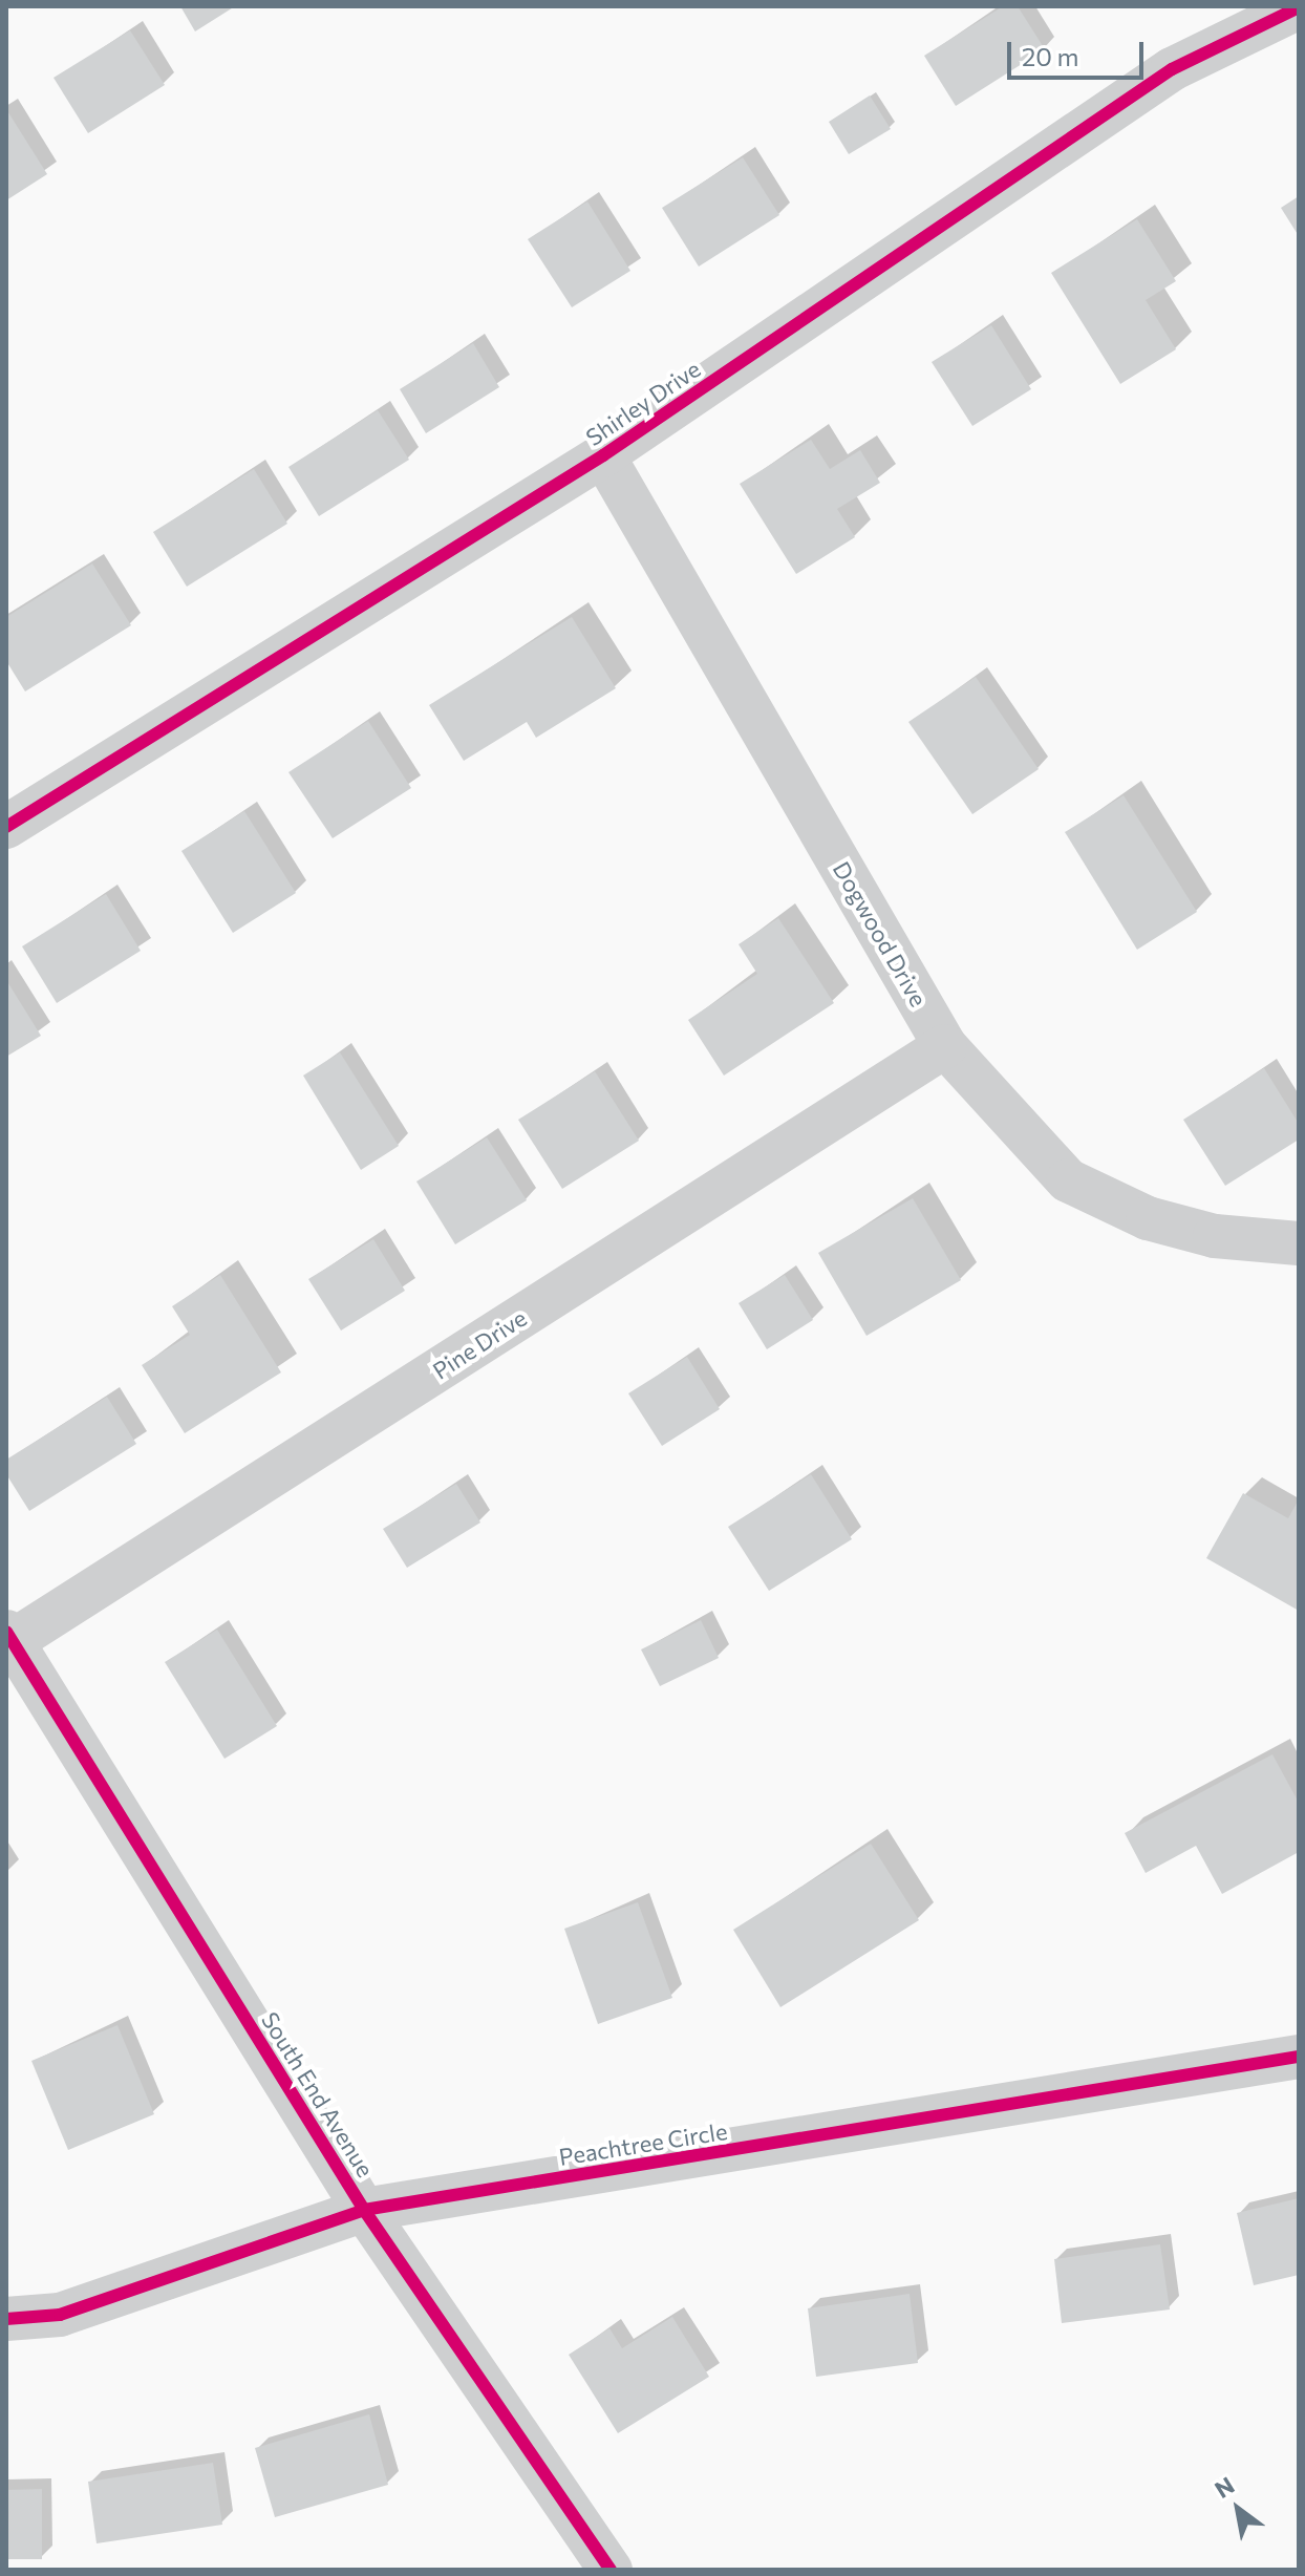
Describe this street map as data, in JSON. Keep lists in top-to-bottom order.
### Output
{
  "streets": {
    "street": [
      "Shirley Drive",
      "Dogwood Drive",
      "Pine Drive",
      "South End Avenue",
      "Peachtree Circle"
    ]
  },
  "crossings": [
    ["Shirley Drive", "Dogwood Drive"],
    ["Dogwood Drive", "Pine Drive"],
    ["Pine Drive", "South End Avenue"],
    ["South End Avenue", "Peachtree Circle"]
  ],
  "scale_bar": "20 m",
  "north": "top left"
}
